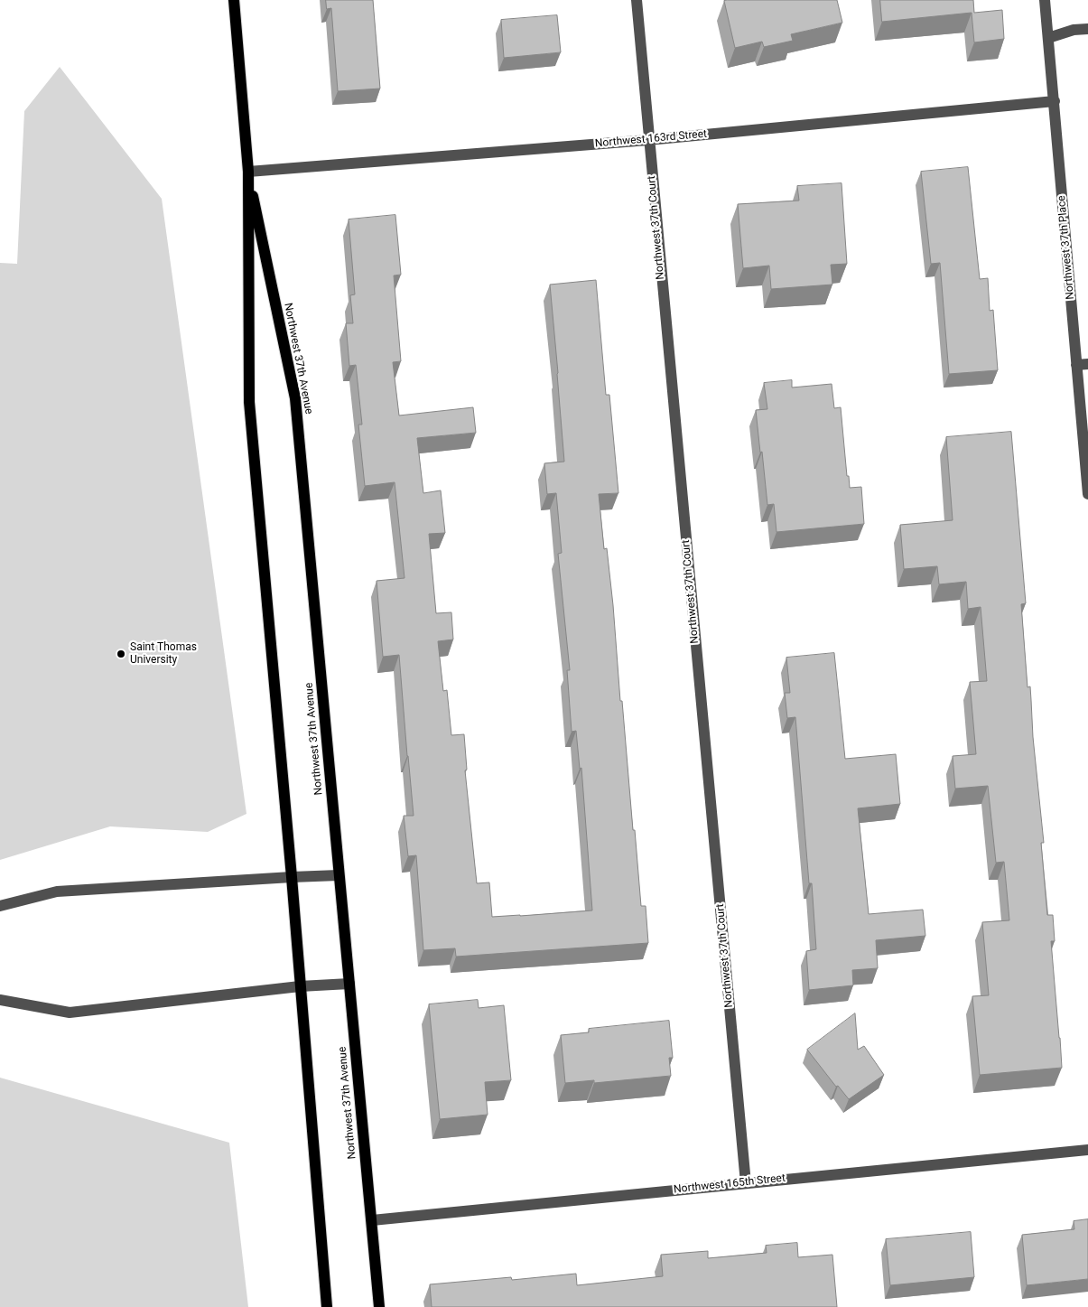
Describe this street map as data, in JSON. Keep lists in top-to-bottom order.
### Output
{
  "streets": {
    "main road": ["Northwest 37th Avenue"],
    "street": [
      "Northwest 163rd Street",
      "Northwest 37th Court",
      "Northwest 37th Place",
      "Northwest 165th Street"
    ]
  },
  "crossings": [
    ["Northwest 163rd Street", "Northwest 37th Court"],
    ["Northwest 163rd Street", "Northwest 37th Place"],
    ["Northwest 163rd Street", "Northwest 37th Avenue"],
    ["Northwest 37th Court", "Northwest 165th Street"],
    ["Northwest 37th Avenue", "Northwest 165th Street"]
  ],
  "places": ["Saint Thomas University"]
}
